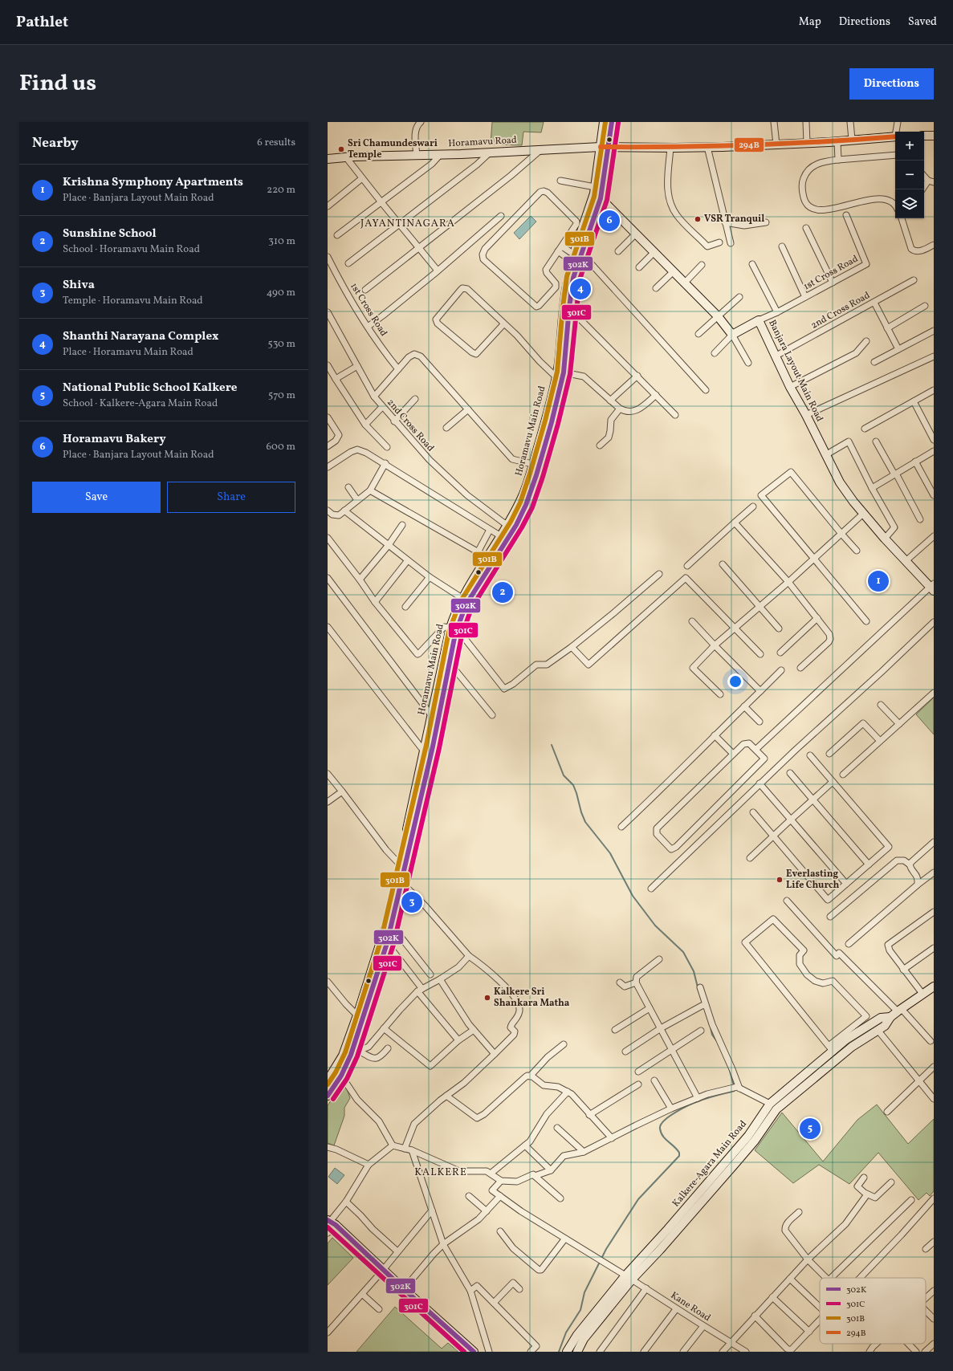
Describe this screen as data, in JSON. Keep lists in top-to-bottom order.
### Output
{
  "streets": {
    "main road": [
      "Horamavu Road",
      "Banjara Layout Main Road",
      "Horamavu Main Road",
      "Kalkere-Agara Main Road"
    ],
    "street": ["1st Cross Road", "2nd Cross Road", "Kane Road"]
  },
  "crossings": [
    ["Horamavu Road", "Horamavu Main Road"],
    ["1st Cross Road", "Banjara Layout Main Road"],
    ["2nd Cross Road", "Banjara Layout Main Road"],
    ["2nd Cross Road", "Horamavu Main Road"],
    ["Kalkere-Agara Main Road", "Kane Road"]
  ],
  "districts": ["JAYANTINAGARA", "KALKERE"],
  "places": [
    "Sri Chamundeswari Temple",
    "VSR Tranquil",
    "Everlasting Life Church",
    "Kalkere Sri Shankara Matha"
  ],
  "lines": [
    "transit line 302K",
    "transit line 301B",
    "transit line 301C",
    "transit line 294B"
  ],
  "legend": [
    "302K",
    "301C",
    "301B",
    "294B"
  ],
  "page": {
    "header": "Pathlet",
    "nav": ["Map", "Directions", "Saved"],
    "title": "Find us",
    "buttons": [
      "Directions",
      ["Save", "Share"]
    ],
    "heading": ["Nearby", "6 results"],
    "map_buttons": ["+", "−"],
    "list": [
      {
        "mark": "1",
        "name": "Krishna Symphony Apartments",
        "note": "Place · Banjara Layout Main Road",
        "value": "220 m"
      },
      {
        "mark": "2",
        "name": "Sunshine School",
        "note": "School · Horamavu Main Road",
        "value": "310 m"
      },
      {
        "mark": "3",
        "name": "Shiva",
        "note": "Temple · Horamavu Main Road",
        "value": "490 m"
      },
      {
        "mark": "4",
        "name": "Shanthi Narayana Complex",
        "note": "Place · Horamavu Main Road",
        "value": "530 m"
      },
      {
        "mark": "5",
        "name": "National Public School Kalkere",
        "note": "School · Kalkere-Agara Main Road",
        "value": "570 m"
      },
      {
        "mark": "6",
        "name": "Horamavu Bakery",
        "note": "Place · Banjara Layout Main Road",
        "value": "600 m"
      }
    ],
    "pins": [
      "6",
      "4",
      "1",
      "2",
      "3",
      "5"
    ]
  }
}
